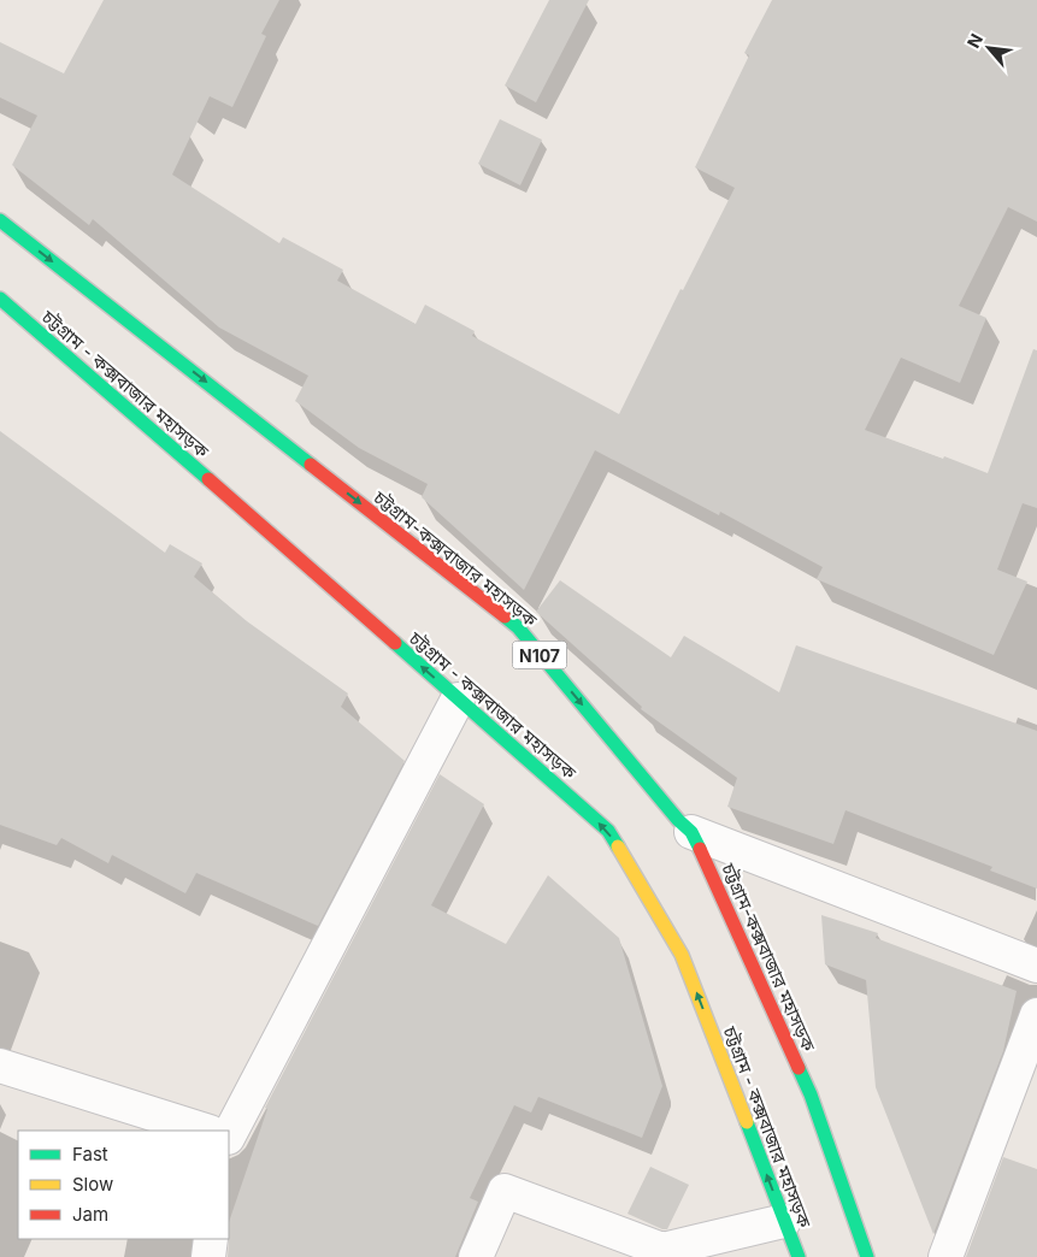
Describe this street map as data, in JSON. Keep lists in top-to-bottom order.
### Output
{
  "streets": {
    "highway": ["চট্টগ্রাম - কক্সবাজার মহাসড়ক", "চট্টগ্রাম-কক্সবাজার মহাসড়ক", "N107"]
  },
  "one_way": ["চট্টগ্রাম - কক্সবাজার মহাসড়ক", "চট্টগ্রাম-কক্সবাজার মহাসড়ক"],
  "legend": ["Fast", "Slow", "Jam"],
  "north": "top left"
}
